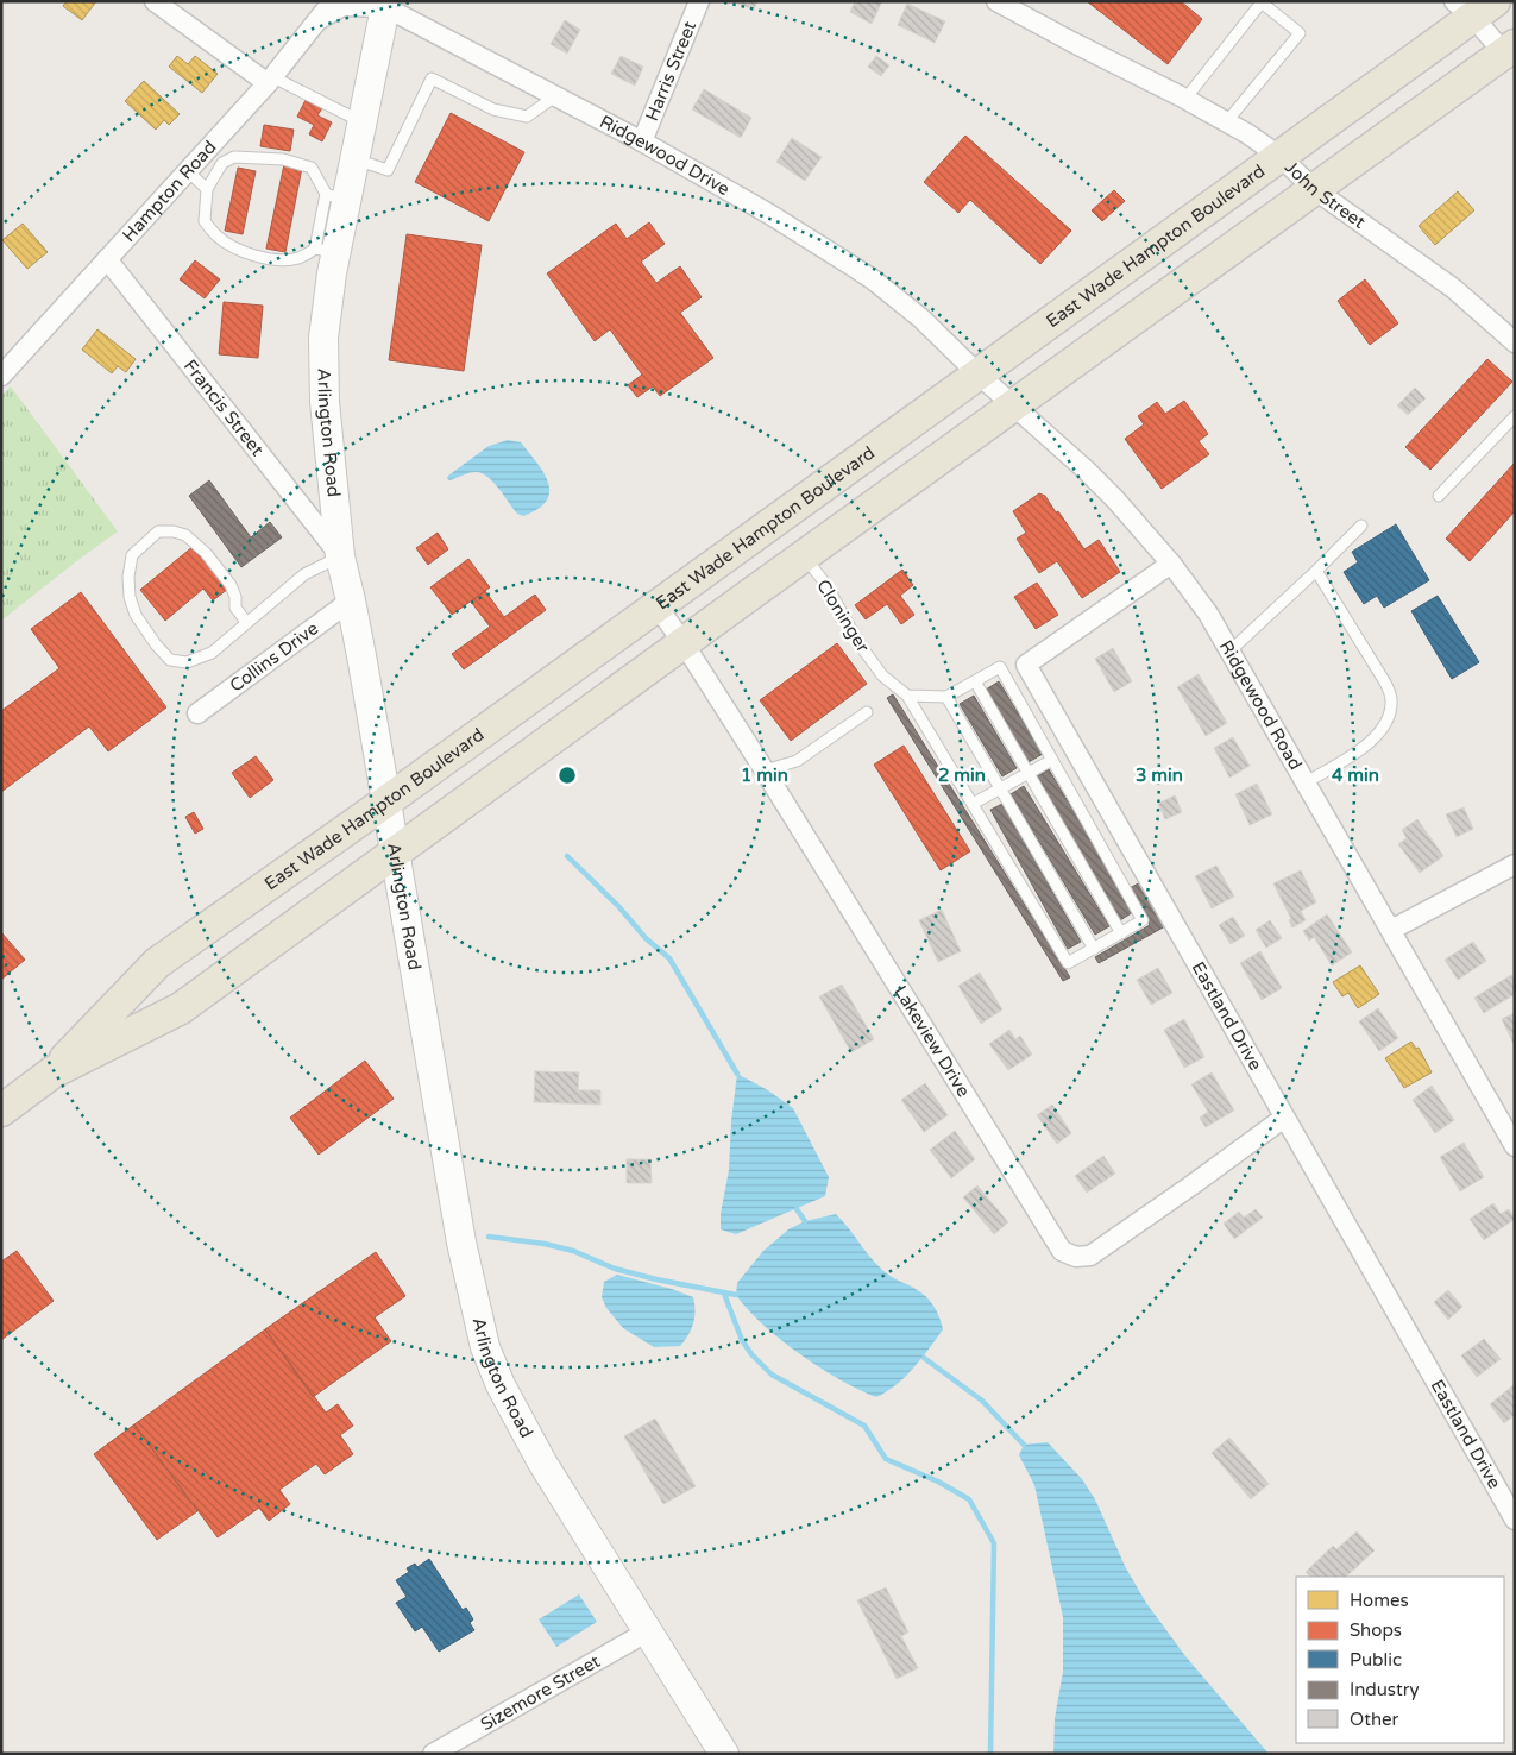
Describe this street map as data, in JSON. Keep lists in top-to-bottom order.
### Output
{
  "streets": {
    "main road": ["East Wade Hampton Boulevard", "Arlington Road"],
    "street": [
      "Harris Street",
      "Ridgewood Drive",
      "Hampton Road",
      "John Street",
      "Francis Street",
      "Collins Drive",
      "Ridgewood Road",
      "Eastland Drive",
      "Lakeview Drive",
      "Sizemore Street"
    ],
    "lane": ["Cloninger"]
  },
  "crossings": [
    ["Harris Street", "Ridgewood Drive"],
    ["Ridgewood Drive", "Hampton Road"],
    ["Ridgewood Drive", "East Wade Hampton Boulevard"],
    ["Ridgewood Drive", "Arlington Road"],
    ["Ridgewood Drive", "Ridgewood Road"],
    ["Hampton Road", "Francis Street"],
    ["Hampton Road", "Arlington Road"],
    ["John Street", "East Wade Hampton Boulevard"],
    ["East Wade Hampton Boulevard", "Arlington Road"],
    ["East Wade Hampton Boulevard", "Cloninger"],
    ["East Wade Hampton Boulevard", "Ridgewood Road"],
    ["East Wade Hampton Boulevard", "Lakeview Drive"],
    ["Francis Street", "Arlington Road"],
    ["Arlington Road", "Collins Drive"],
    ["Arlington Road", "Sizemore Street"],
    ["Ridgewood Road", "Eastland Drive"],
    ["Eastland Drive", "Lakeview Drive"]
  ],
  "legend": [
    "Homes",
    "Shops",
    "Public",
    "Industry",
    "Other"
  ],
  "rings": [
    "1 min",
    "2 min",
    "3 min",
    "4 min"
  ]
}
